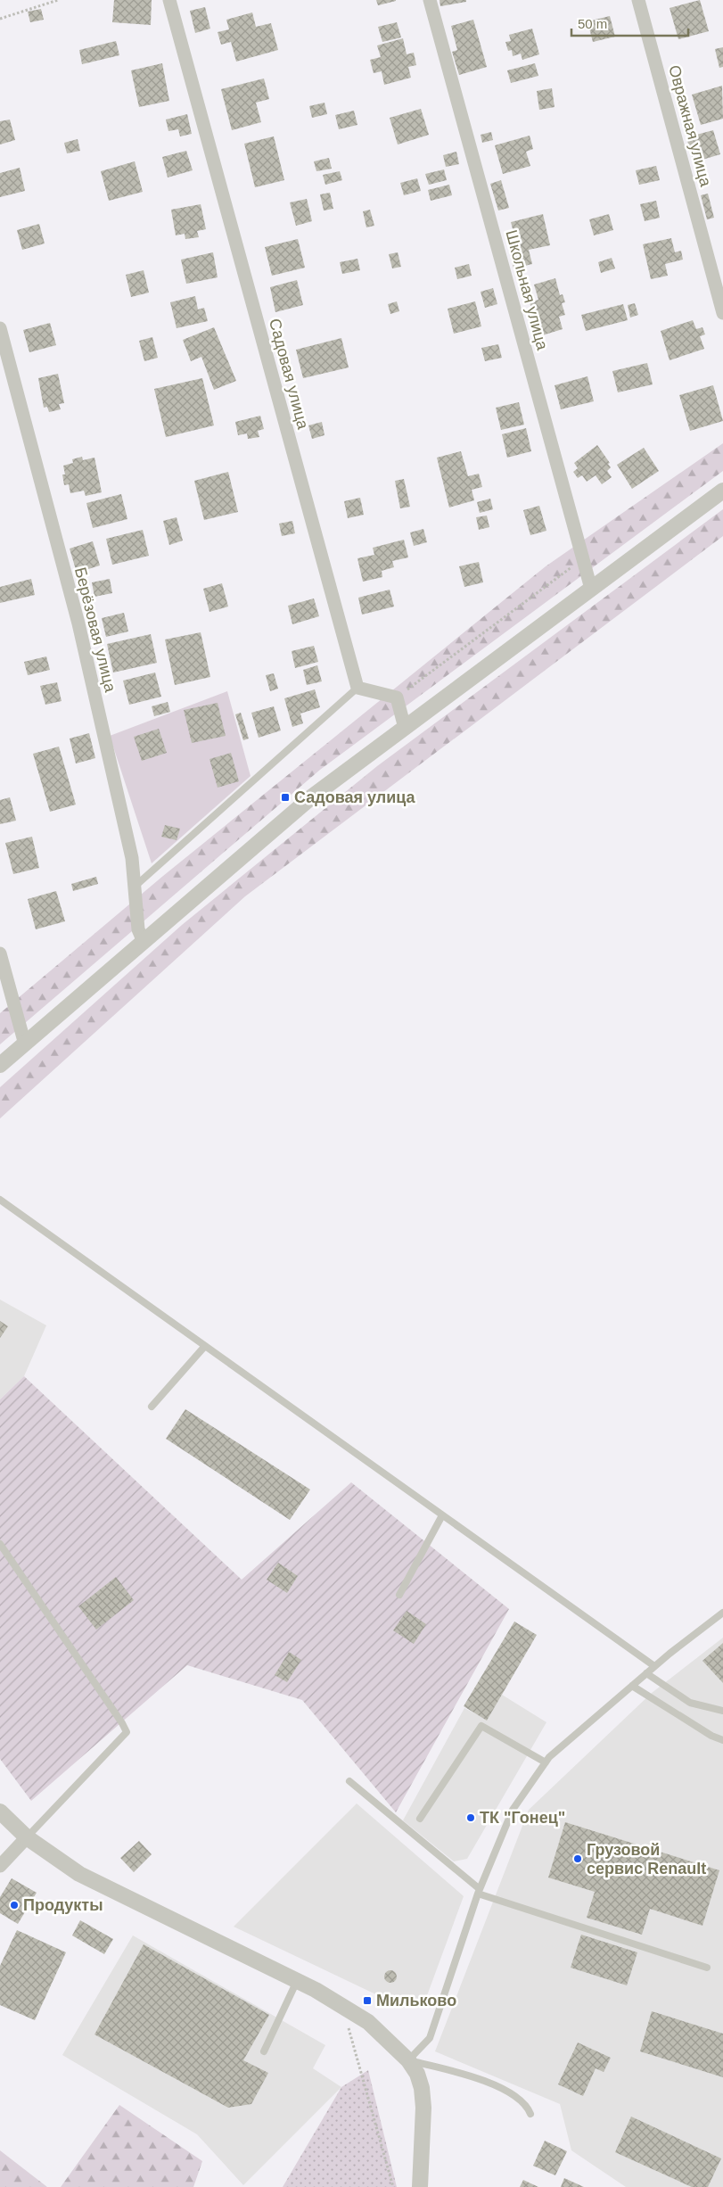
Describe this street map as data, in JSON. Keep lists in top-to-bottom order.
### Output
{
  "streets": {
    "street": [
      "Овражная улица",
      "Школьная улица",
      "Садовая улица",
      "Берёзовая улица"
    ]
  },
  "places": {
    "transit": ["Садовая улица", "Мильково"],
    "other": ["ТК \"Гонец\"", "Грузовой сервис Renault", "Продукты"]
  },
  "scale_bar": "50 m"
}
